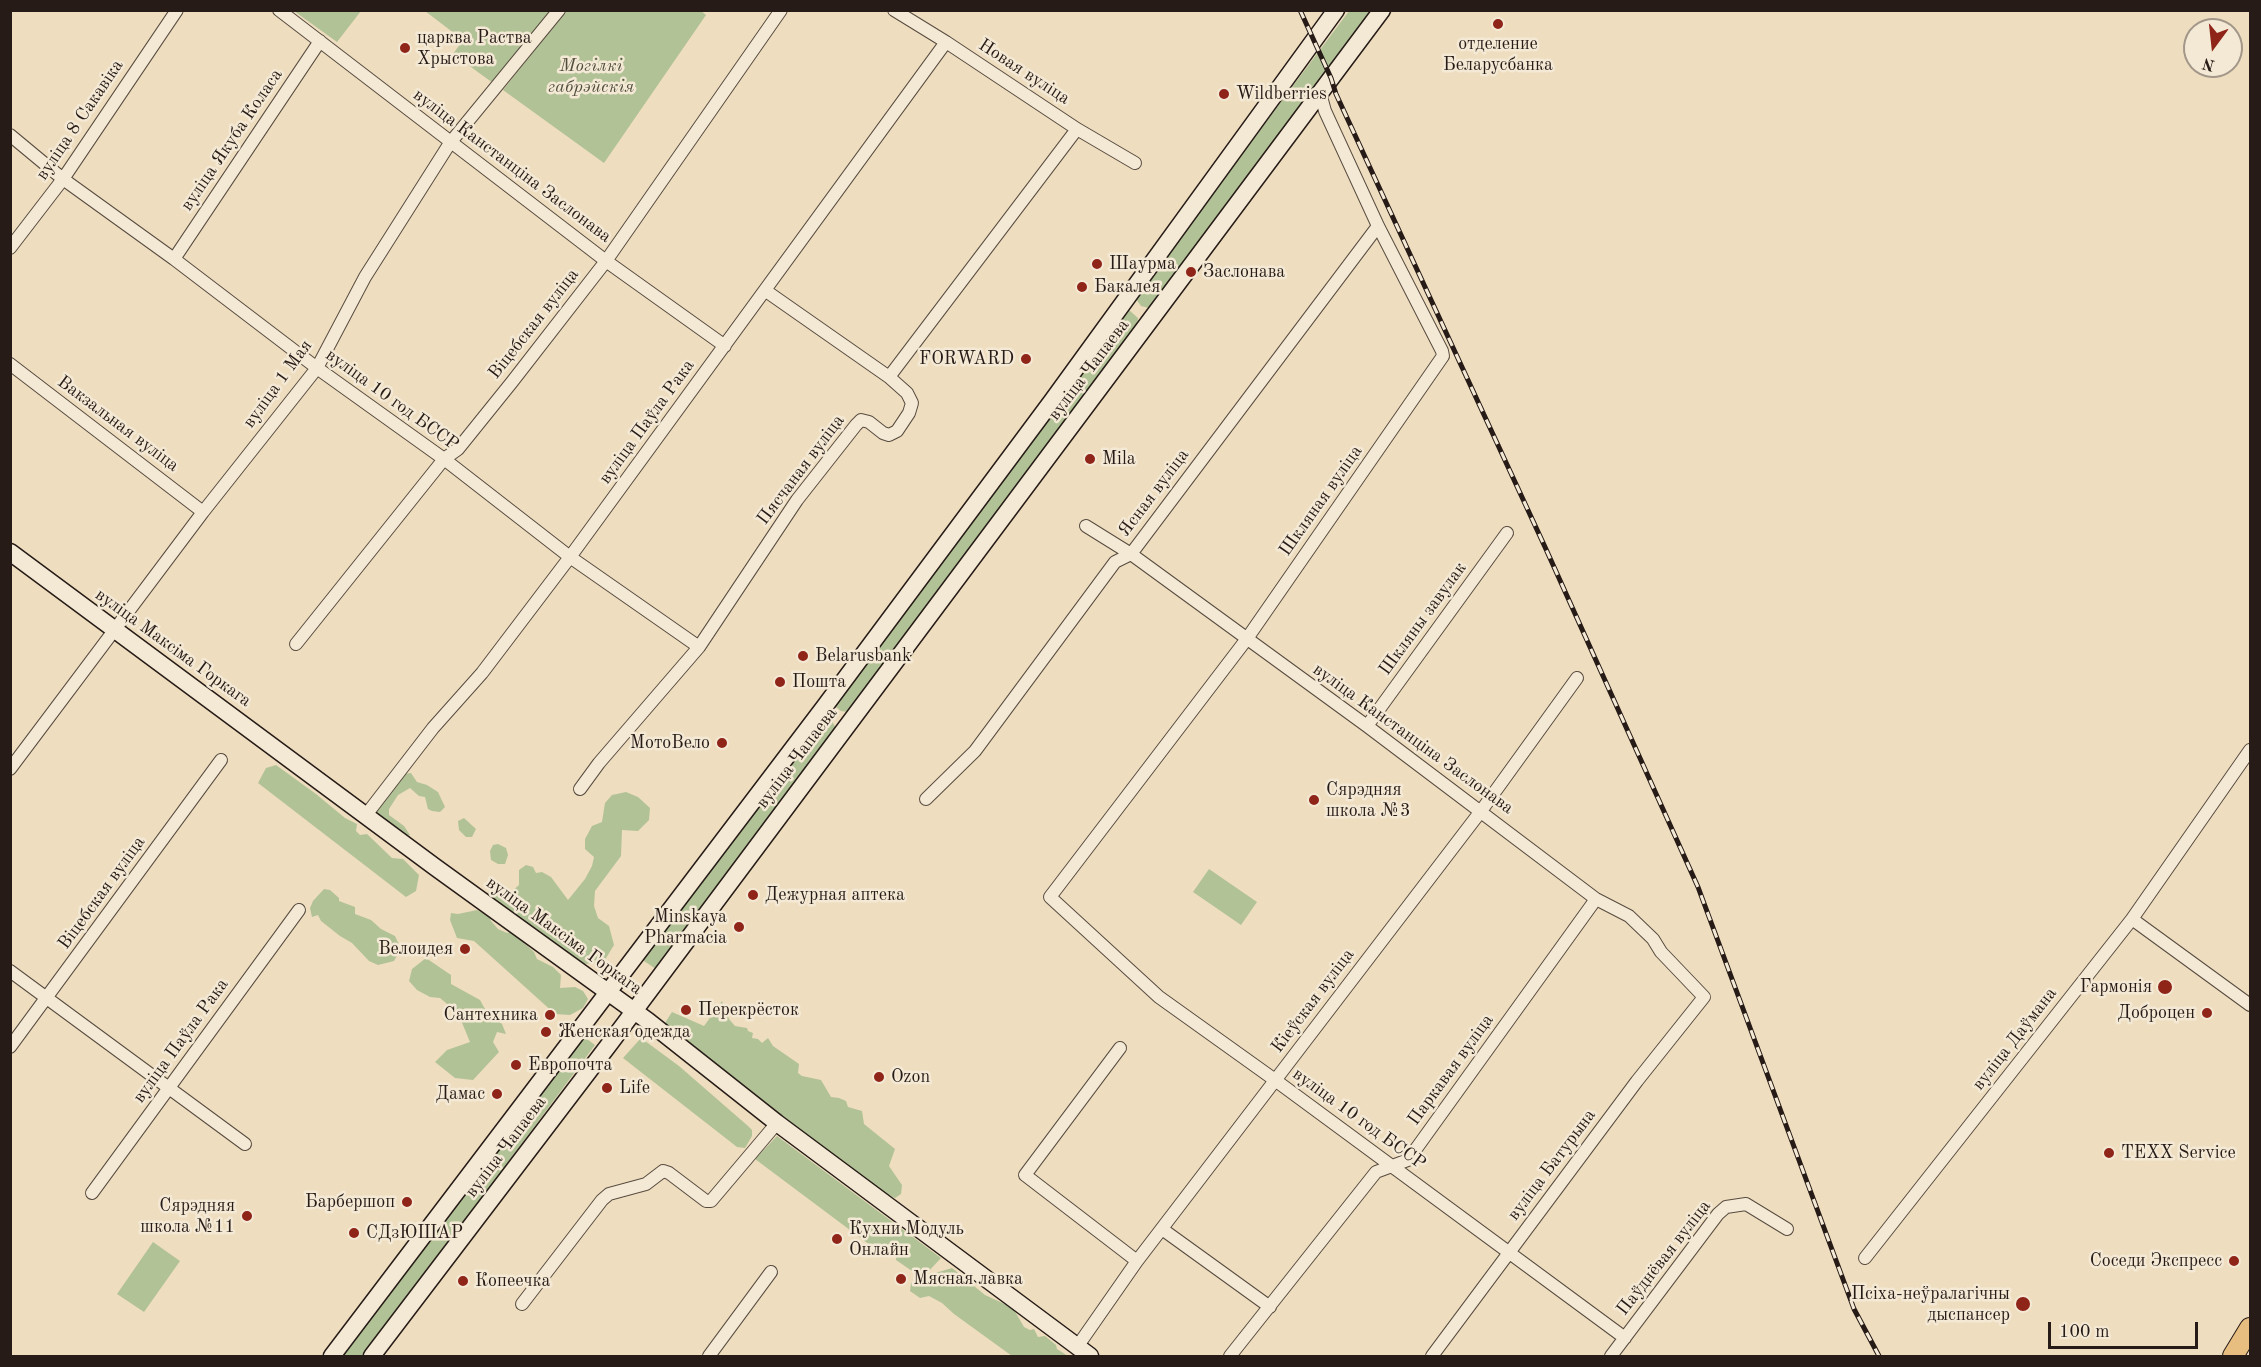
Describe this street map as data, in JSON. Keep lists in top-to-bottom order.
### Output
{
  "streets": {
    "main road": ["вуліца Чапаева", "вуліца Максіма Горкага"],
    "street": [
      "Новая вуліца",
      "вуліца 8 Сакавіка",
      "вуліца Якуба Коласа",
      "вуліца Канстанціна Заслонава",
      "Віцебская вуліца",
      "вуліца 1 Мая",
      "вуліца 10 год БССР",
      "вуліца Паўла Рака",
      "Вакзальная вуліца",
      "Пясчаная вуліца",
      "Ясная вуліца",
      "Шкляная вуліца",
      "Шкляны завулак",
      "Кіеўская вуліца",
      "вуліца Даўмана",
      "Паркавая вуліца",
      "вуліца Батурына",
      "Паўднёвая вуліца"
    ]
  },
  "crossings": [
    ["Новая вуліца", "вуліца Паўла Рака"],
    ["вуліца 8 Сакавіка", "вуліца 10 год БССР"],
    ["вуліца Якуба Коласа", "вуліца Канстанціна Заслонава"],
    ["вуліца Якуба Коласа", "вуліца 10 год БССР"],
    ["вуліца Канстанціна Заслонава", "Віцебская вуліца"],
    ["вуліца Канстанціна Заслонава", "вуліца 1 Мая"],
    ["вуліца Канстанціна Заслонава", "вуліца Паўла Рака"],
    ["вуліца Канстанціна Заслонава", "Ясная вуліца"],
    ["вуліца Канстанціна Заслонава", "Шкляная вуліца"],
    ["вуліца Канстанціна Заслонава", "Шкляны завулак"],
    ["вуліца Канстанціна Заслонава", "Кіеўская вуліца"],
    ["вуліца Канстанціна Заслонава", "Паркавая вуліца"],
    ["вуліца Канстанціна Заслонава", "вуліца Батурына"],
    ["Віцебская вуліца", "вуліца 10 год БССР"],
    ["вуліца Чапаева", "Шкляная вуліца"],
    ["вуліца Чапаева", "вуліца Максіма Горкага"],
    ["вуліца 1 Мая", "вуліца 10 год БССР"],
    ["вуліца 1 Мая", "Вакзальная вуліца"],
    ["вуліца 1 Мая", "вуліца Максіма Горкага"],
    ["вуліца 10 год БССР", "вуліца Паўла Рака"],
    ["вуліца 10 год БССР", "Пясчаная вуліца"],
    ["вуліца 10 год БССР", "Шкляная вуліца"],
    ["вуліца 10 год БССР", "Кіеўская вуліца"],
    ["вуліца 10 год БССР", "Паркавая вуліца"],
    ["вуліца 10 год БССР", "вуліца Батурына"],
    ["вуліца 10 год БССР", "Паўднёвая вуліца"],
    ["вуліца Паўла Рака", "вуліца Максіма Горкага"],
    ["Ясная вуліца", "Шкляная вуліца"],
    ["вуліца Максіма Горкага", "Кіеўская вуліца"]
  ],
  "parks": ["Могілкі габрэйскія"],
  "places": [
    "отделение Беларусбанка",
    "царква Раства Хрыстова",
    "Wildberries",
    "Шаурма",
    "Заслонава",
    "Бакалея",
    "FORWARD",
    "Mila",
    "Belarusbank",
    "Пошта",
    "МотоВело",
    "Сярэдняя школа №3",
    "Дежурная аптека",
    "Minskaya Pharmacia",
    "Велоидея",
    "Гармонія",
    "Перекрёсток",
    "Доброцен",
    "Сантехника",
    "Женская одежда",
    "Европочта",
    "Ozon",
    "Life",
    "Дамас",
    "TEXX Service",
    "Барбершоп",
    "Сярэдняя школа №11",
    "СДзЮШАР",
    "Кухни Модуль Онлайн",
    "Соседи Экспресс",
    "Мясная лавка",
    "Копеечка",
    "Псіха-неўралагічны дыспансер"
  ],
  "scale_bar": "100 m",
  "north": "bottom"
}
